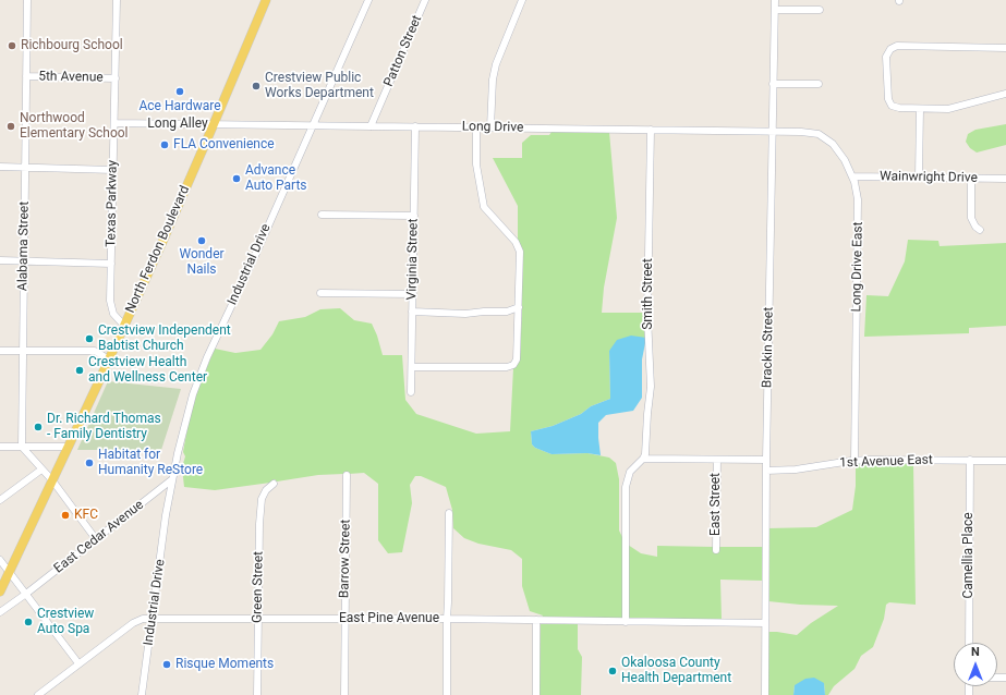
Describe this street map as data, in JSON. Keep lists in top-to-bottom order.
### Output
{
  "streets": {
    "main road": ["North Ferdon Boulevard"],
    "street": [
      "Patton Street",
      "5th Avenue",
      "Long Alley",
      "Long Drive",
      "Wainwright Drive",
      "Texas Parkway",
      "Alabama Street",
      "Virginia Street",
      "Industrial Drive",
      "Long Drive East",
      "Smith Street",
      "Brackin Street",
      "1st Avenue East",
      "East Street",
      "East Cedar Avenue",
      "Camellia Place",
      "Barrow Street",
      "Green Street",
      "East Pine Avenue"
    ]
  },
  "crossings": [
    ["Patton Street", "Long Drive"],
    ["5th Avenue", "Texas Parkway"],
    ["5th Avenue", "Alabama Street"],
    ["Long Alley", "Long Drive"],
    ["Long Alley", "Texas Parkway"],
    ["Long Alley", "North Ferdon Boulevard"],
    ["Long Drive", "North Ferdon Boulevard"],
    ["Long Drive", "Virginia Street"],
    ["Long Drive", "Industrial Drive"],
    ["Long Drive", "Long Drive East"],
    ["Long Drive", "Smith Street"],
    ["Long Drive", "Brackin Street"],
    ["Wainwright Drive", "Long Drive East"],
    ["Texas Parkway", "North Ferdon Boulevard"],
    ["Industrial Drive", "East Cedar Avenue"],
    ["Industrial Drive", "East Pine Avenue"],
    ["Long Drive East", "Brackin Street"],
    ["Long Drive East", "1st Avenue East"],
    ["Brackin Street", "1st Avenue East"],
    ["Brackin Street", "East Pine Avenue"],
    ["1st Avenue East", "Camellia Place"],
    ["Barrow Street", "East Pine Avenue"],
    ["Green Street", "East Pine Avenue"]
  ],
  "places": [
    "Richbourg School",
    "Crestview Public Works Department",
    "Ace Hardware",
    "Northwood Elementary School",
    "FLA Convenience",
    "Advance Auto Parts",
    "Wonder Nails",
    "Crestview Independent Babtist Church",
    "Crestview Health and Wellness Center",
    "Dr. Richard Thomas - Family Dentistry",
    "Habitat for Humanity ReStore",
    "KFC",
    "Crestview Auto Spa",
    "Risque Moments",
    "Okaloosa County Health Department"
  ],
  "north": "top"
}
